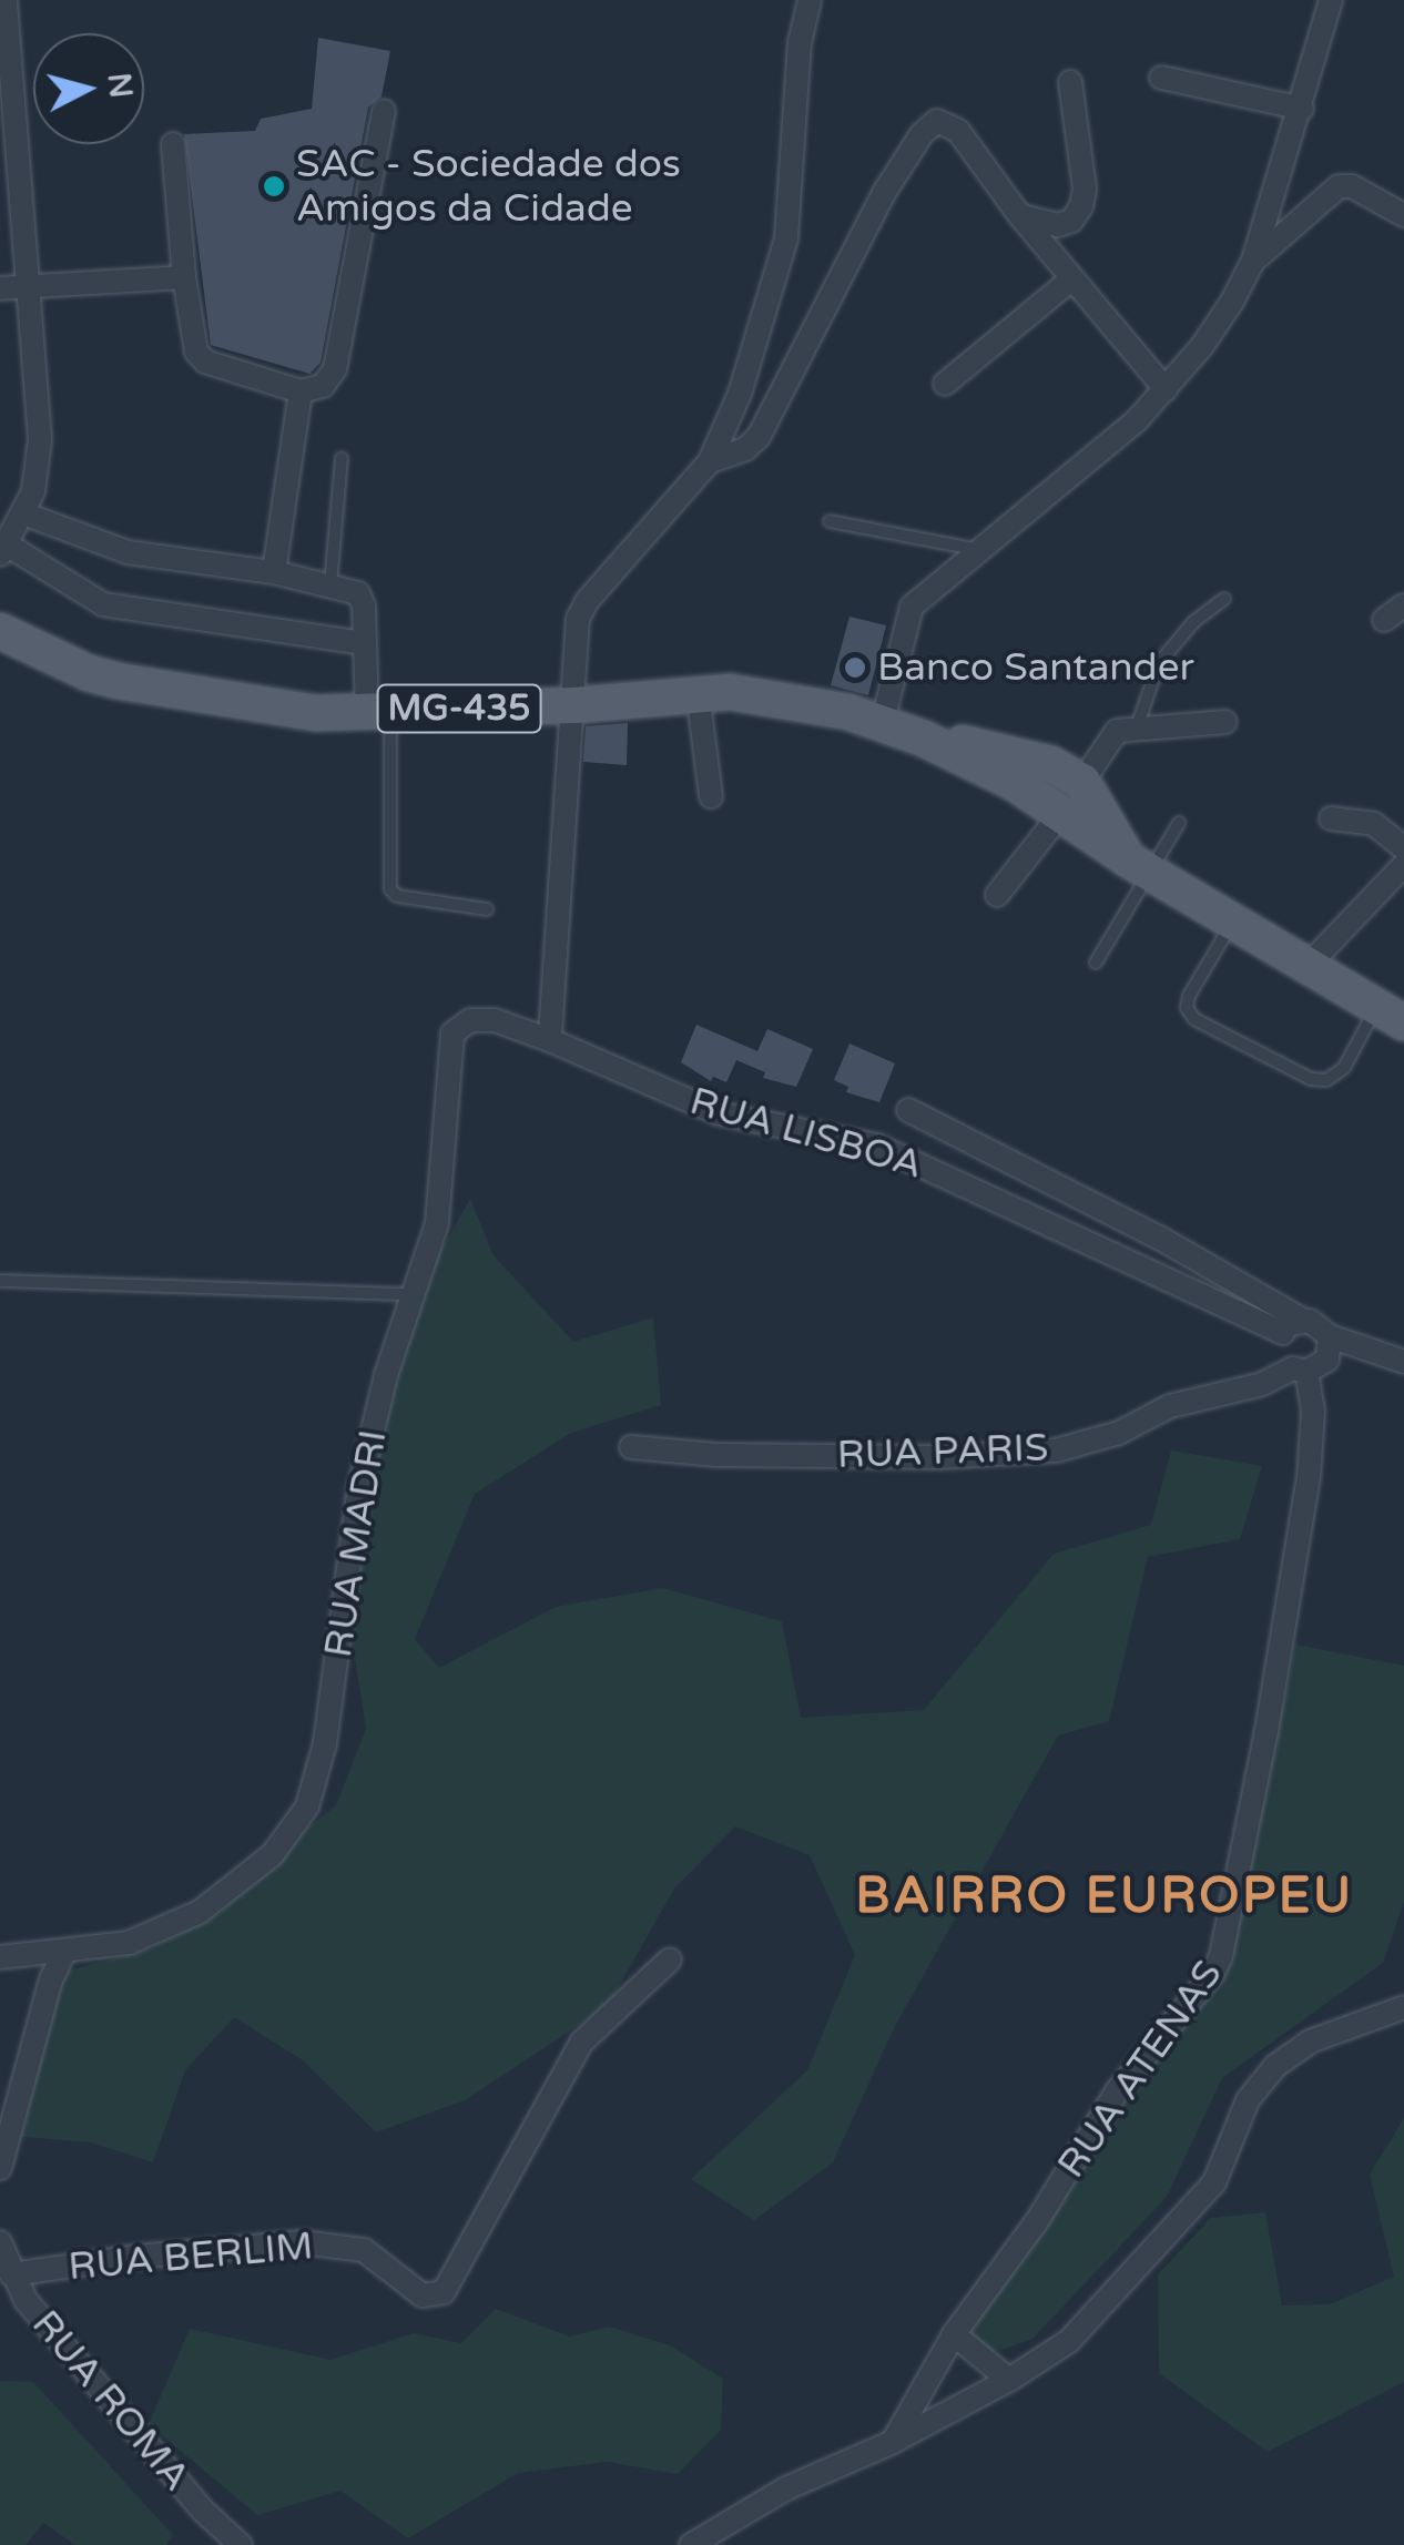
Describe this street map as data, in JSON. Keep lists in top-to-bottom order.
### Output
{
  "streets": {
    "main road": ["MG-435"],
    "street": [
      "RUA LISBOA",
      "RUA PARIS",
      "RUA MADRI",
      "RUA ATENAS",
      "RUA BERLIM",
      "RUA ROMA"
    ]
  },
  "crossings": [
    ["RUA LISBOA", "RUA PARIS"],
    ["RUA LISBOA", "RUA MADRI"],
    ["RUA LISBOA", "RUA ATENAS"],
    ["RUA PARIS", "RUA ATENAS"],
    ["RUA BERLIM", "RUA ROMA"]
  ],
  "districts": ["BAIRRO EUROPEU"],
  "places": ["SAC - Sociedade dos Amigos da Cidade", "Banco Santander"],
  "north": "right"
}
